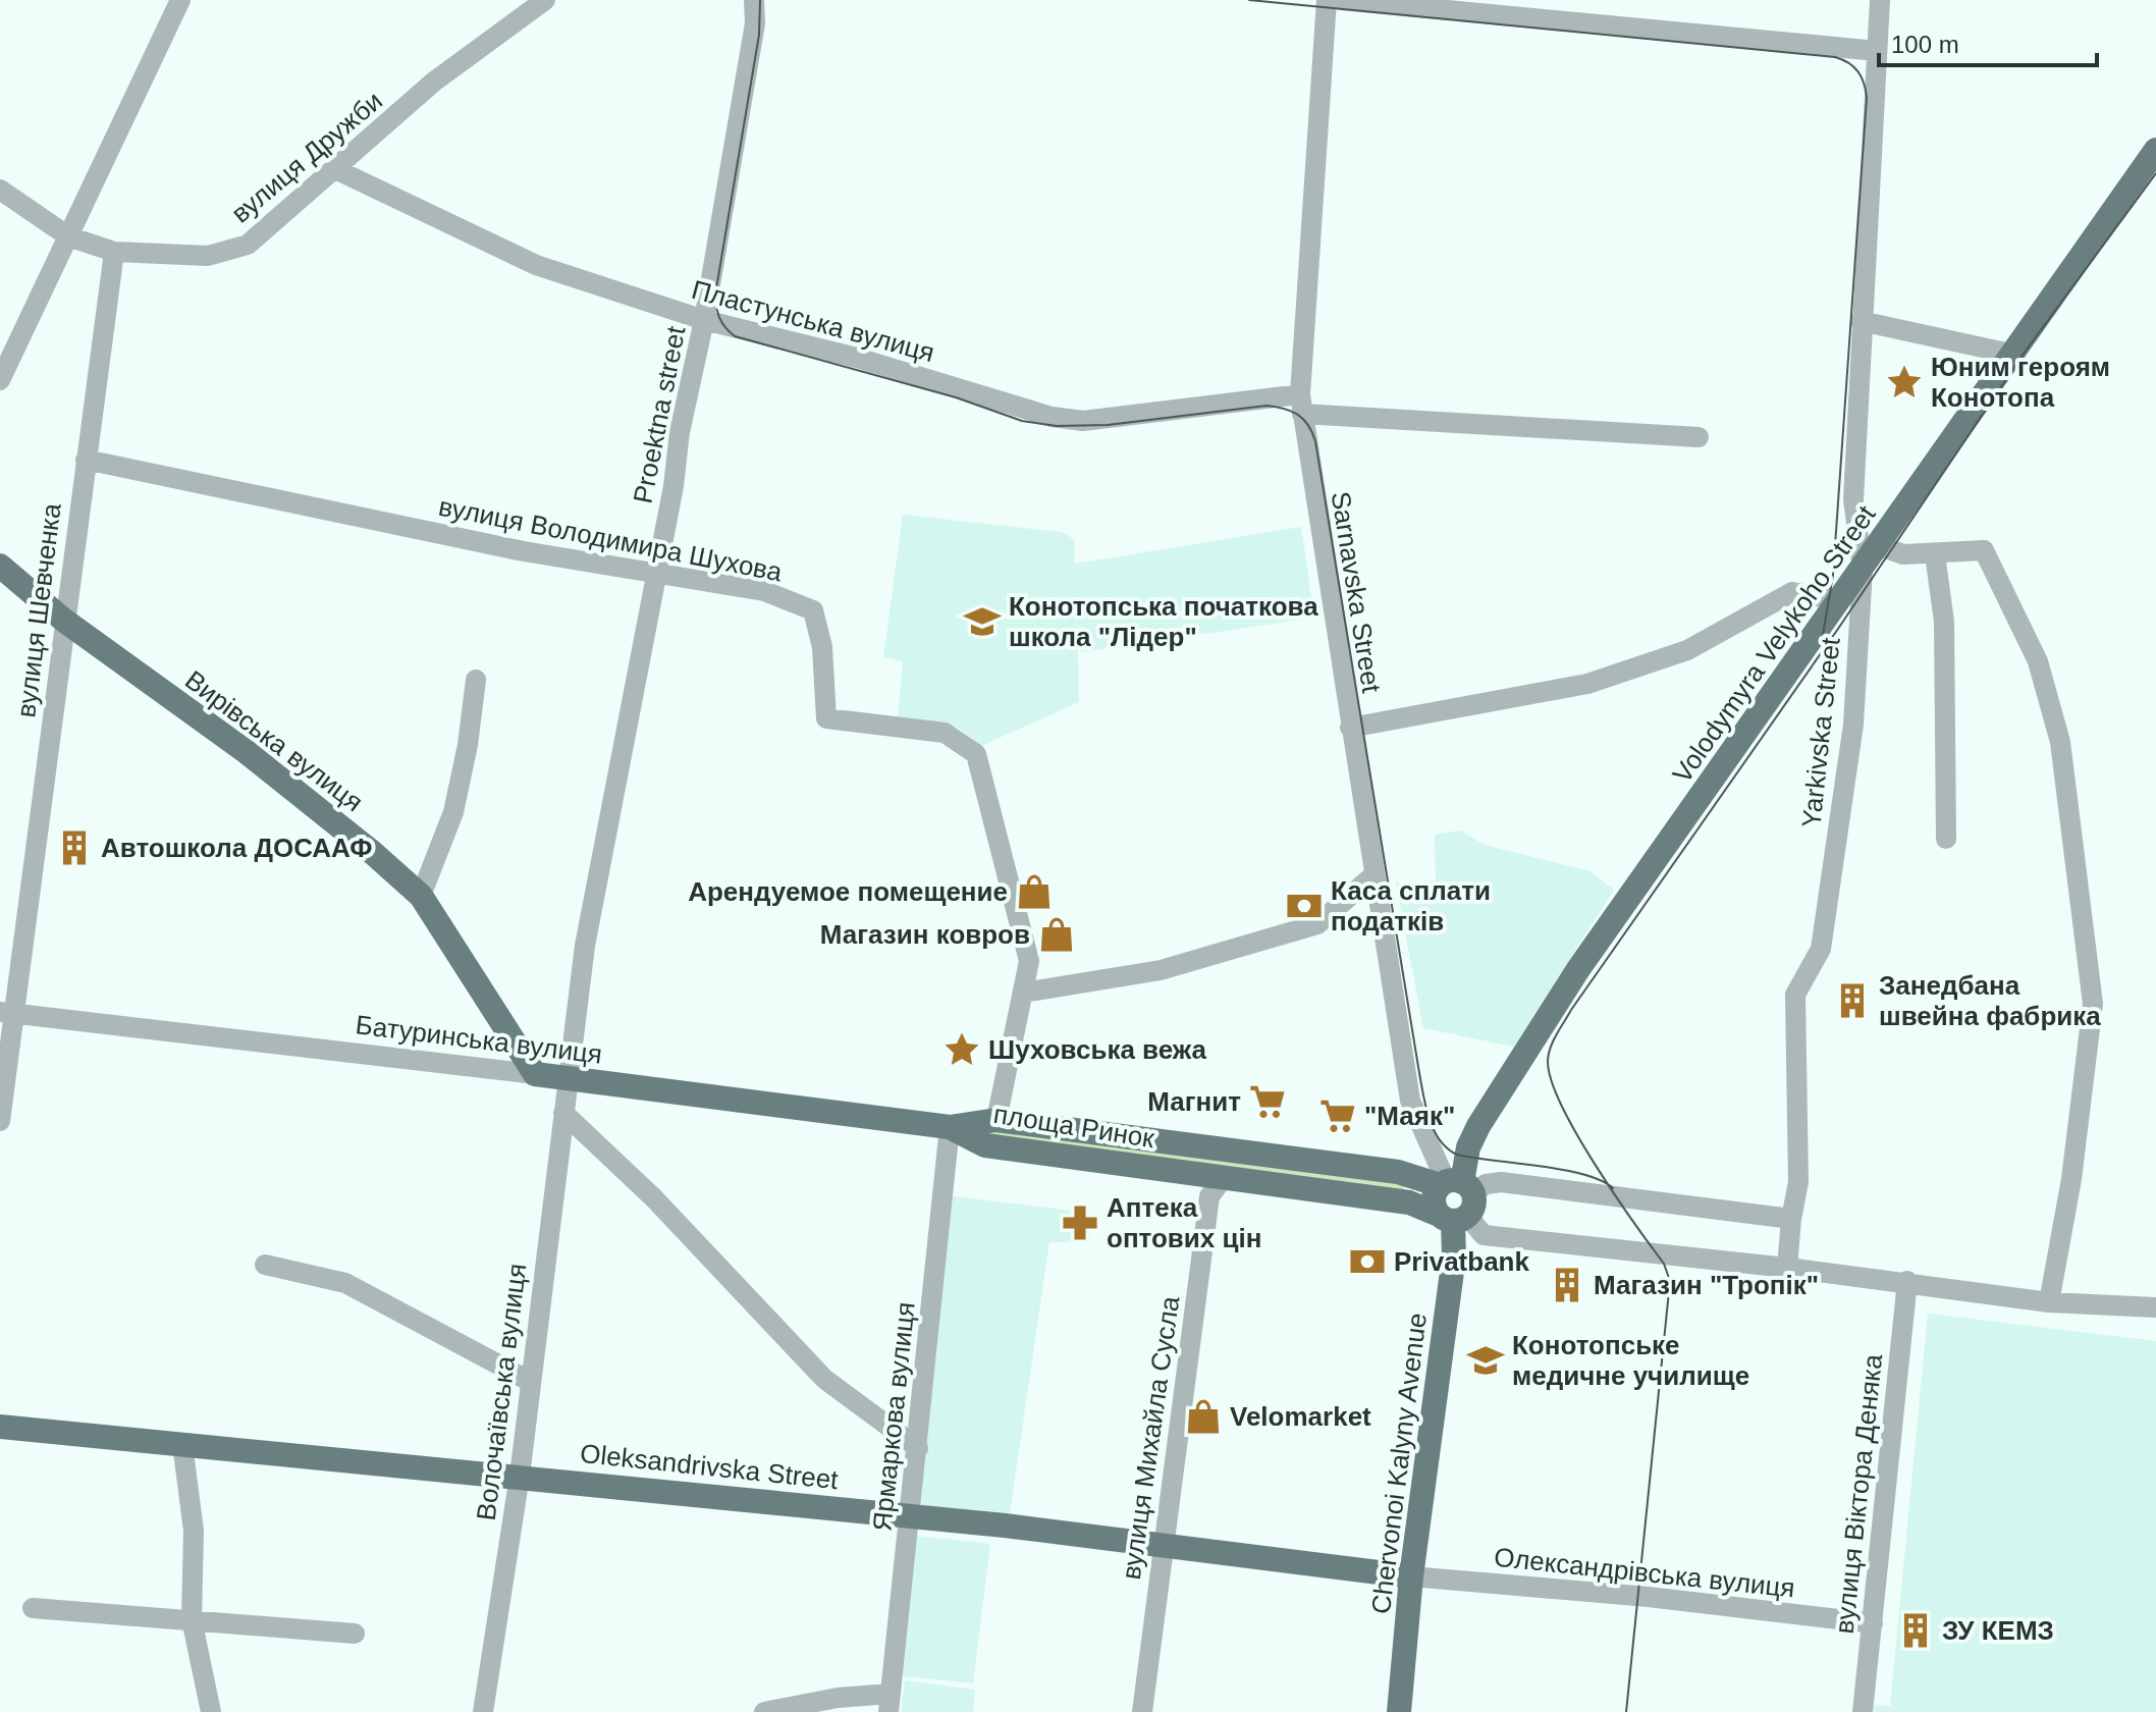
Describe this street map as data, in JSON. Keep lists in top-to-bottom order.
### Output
{
  "streets": {
    "main road": [
      "Volodymyra Velykoho Street",
      "Вирівська вулиця",
      "Батуринська вулиця",
      "площа Ринок",
      "Chervonoi Kalyny Avenue",
      "Oleksandrivska Street"
    ],
    "street": [
      "вулиця Дружби",
      "Пластунська вулиця",
      "Proektna street",
      "вулиця Володимира Шухова",
      "Sarnavska Street",
      "вулиця Шевченка",
      "Yarkivska Street",
      "Волочаївська вулиця",
      "Ярмаркова вулиця",
      "вулиця Михайла Сусла",
      "вулиця Віктора Деняка",
      "Олександрівська вулиця"
    ]
  },
  "crossings": [
    ["вулиця Дружби", "Пластунська вулиця"],
    ["вулиця Дружби", "вулиця Шевченка"],
    ["Пластунська вулиця", "Proektna street"],
    ["Пластунська вулиця", "Sarnavska Street"],
    ["Proektna street", "вулиця Володимира Шухова"],
    ["Proektna street", "Батуринська вулиця"],
    ["Proektna street", "Волочаївська вулиця"],
    ["вулиця Володимира Шухова", "вулиця Шевченка"],
    ["вулиця Володимира Шухова", "площа Ринок"],
    ["Sarnavska Street", "Volodymyra Velykoho Street"],
    ["Sarnavska Street", "площа Ринок"],
    ["Sarnavska Street", "Chervonoi Kalyny Avenue"],
    ["вулиця Шевченка", "Вирівська вулиця"],
    ["вулиця Шевченка", "Батуринська вулиця"],
    ["Volodymyra Velykoho Street", "Yarkivska Street"],
    ["Volodymyra Velykoho Street", "площа Ринок"],
    ["Volodymyra Velykoho Street", "Chervonoi Kalyny Avenue"],
    ["Вирівська вулиця", "Батуринська вулиця"],
    ["Батуринська вулиця", "площа Ринок"],
    ["Батуринська вулиця", "Волочаївська вулиця"],
    ["Батуринська вулиця", "Ярмаркова вулиця"],
    ["площа Ринок", "Ярмаркова вулиця"],
    ["площа Ринок", "вулиця Михайла Сусла"],
    ["площа Ринок", "Chervonoi Kalyny Avenue"],
    ["Волочаївська вулиця", "Oleksandrivska Street"],
    ["Ярмаркова вулиця", "Oleksandrivska Street"],
    ["вулиця Михайла Сусла", "Oleksandrivska Street"],
    ["Chervonoi Kalyny Avenue", "Oleksandrivska Street"],
    ["Chervonoi Kalyny Avenue", "Олександрівська вулиця"],
    ["Oleksandrivska Street", "Олександрівська вулиця"],
    ["вулиця Віктора Деняка", "Олександрівська вулиця"]
  ],
  "places": {
    "place": ["Юним героям Конотопа", "Шуховська вежа"],
    "school or university": ["Конотопська початкова школа \"Лідер\"", "Конотопське медичне училище"],
    "building": [
      "Автошкола ДОСААФ",
      "Занедбана швейна фабрика",
      "Магазин \"Тропік\"",
      "ЗУ КЕМЗ"
    ],
    "shop": ["Арендуемое помещение", "Магазин ковров", "Velomarket"],
    "bank": ["Каса сплати податків", "Privatbank"],
    "supermarket": ["Магнит", "\"Маяк\""],
    "pharmacy": ["Аптека оптових цін"]
  },
  "scale_bar": "100 m"
}
